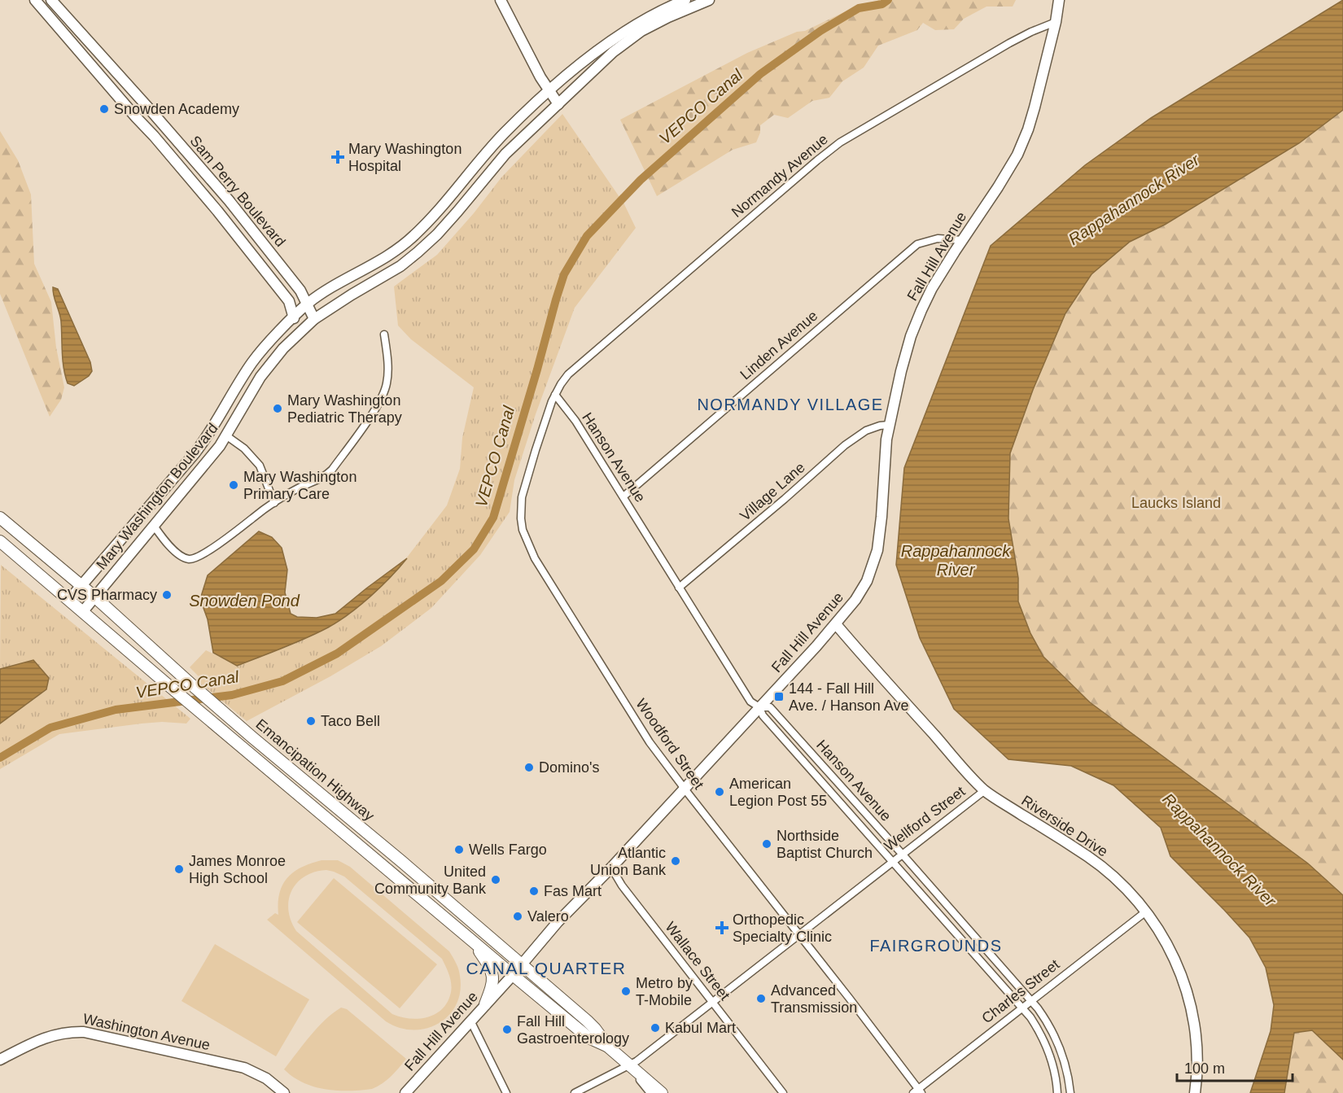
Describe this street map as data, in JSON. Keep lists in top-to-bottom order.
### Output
{
  "streets": {
    "main road": ["Emancipation Highway"],
    "street": [
      "Normandy Avenue",
      "Sam Perry Boulevard",
      "Fall Hill Avenue",
      "Linden Avenue",
      "Hanson Avenue",
      "Village Lane",
      "Mary Washington Boulevard",
      "Woodford Street",
      "Wellford Street",
      "Riverside Drive",
      "Wallace Street",
      "Charles Street",
      "Washington Avenue"
    ]
  },
  "crossings": [
    ["Normandy Avenue", "Fall Hill Avenue"],
    ["Normandy Avenue", "Hanson Avenue"],
    ["Normandy Avenue", "Woodford Street"],
    ["Sam Perry Boulevard", "Mary Washington Boulevard"],
    ["Fall Hill Avenue", "Linden Avenue"],
    ["Fall Hill Avenue", "Hanson Avenue"],
    ["Fall Hill Avenue", "Village Lane"],
    ["Fall Hill Avenue", "Woodford Street"],
    ["Fall Hill Avenue", "Emancipation Highway"],
    ["Fall Hill Avenue", "Riverside Drive"],
    ["Fall Hill Avenue", "Wallace Street"],
    ["Linden Avenue", "Hanson Avenue"],
    ["Hanson Avenue", "Village Lane"],
    ["Hanson Avenue", "Woodford Street"],
    ["Hanson Avenue", "Wellford Street"],
    ["Hanson Avenue", "Charles Street"],
    ["Mary Washington Boulevard", "Emancipation Highway"],
    ["Woodford Street", "Wellford Street"],
    ["Woodford Street", "Charles Street"],
    ["Emancipation Highway", "Wellford Street"],
    ["Wellford Street", "Riverside Drive"],
    ["Wellford Street", "Wallace Street"],
    ["Riverside Drive", "Charles Street"]
  ],
  "districts": ["NORMANDY VILLAGE", "FAIRGROUNDS", "CANAL QUARTER"],
  "water": ["VEPCO Canal", "Rappahannock River", "Snowden Pond"],
  "parks": ["Laucks Island"],
  "places": {
    "other": [
      "Snowden Academy",
      "Mary Washington Pediatric Therapy",
      "Mary Washington Primary Care",
      "CVS Pharmacy",
      "Taco Bell",
      "Domino's",
      "American Legion Post 55",
      "Northside Baptist Church",
      "Wells Fargo",
      "Atlantic Union Bank",
      "James Monroe High School",
      "United Community Bank",
      "Fas Mart",
      "Valero",
      "Metro by T-Mobile",
      "Advanced Transmission",
      "Kabul Mart",
      "Fall Hill Gastroenterology"
    ],
    "health": ["Mary Washington Hospital", "Orthopedic Specialty Clinic"],
    "transit": ["144 - Fall Hill Ave. / Hanson Ave"]
  },
  "scale_bar": "100 m"
}
